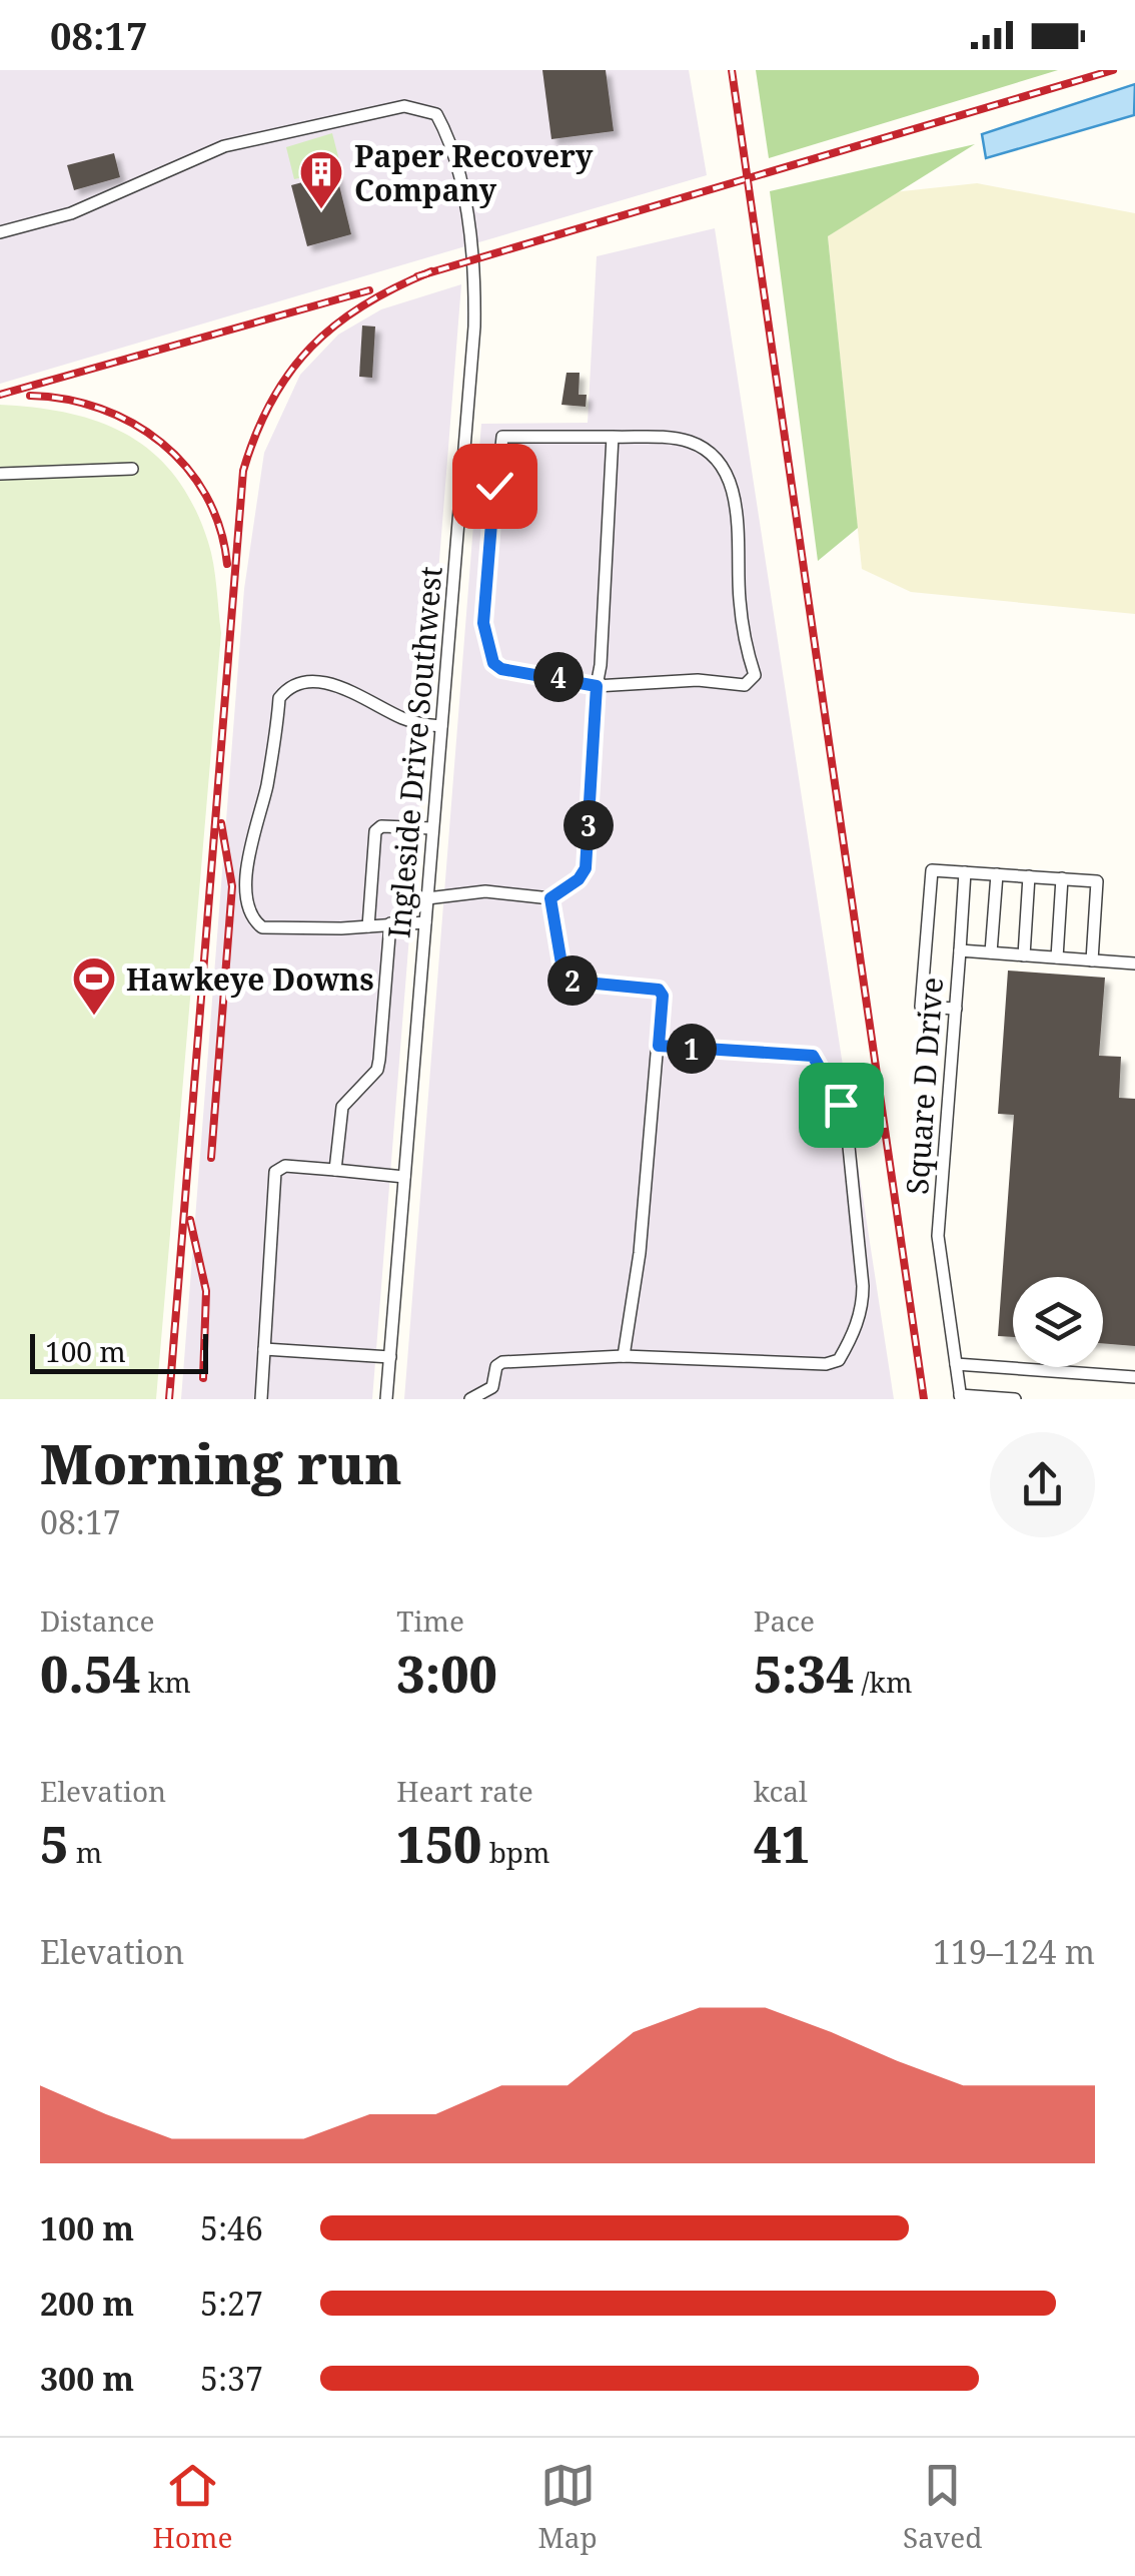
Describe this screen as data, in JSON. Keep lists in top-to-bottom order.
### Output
{
  "streets": {
    "street": ["Ingleside Drive Southwest", "Square D Drive"]
  },
  "places": {
    "building": ["Paper Recovery Company"],
    "sports": ["Hawkeye Downs"]
  },
  "scale_bar": "100 m",
  "page": {
    "status": "08:17",
    "pins": [
      "4",
      "3",
      "2",
      "1"
    ],
    "scale": "100 m",
    "heading": ["Morning run", "08:17"],
    "stats": [
      ["Distance", "0.54 km"],
      ["Time", "3:00"],
      ["Pace", "5:34 /km"],
      ["Elevation", "5 m"],
      ["Heart rate", "150 bpm"],
      ["kcal", "41"]
    ],
    "chart": ["Elevation", "119–124 m"],
    "list": [
      {
        "name": "100 m",
        "note": "5:46"
      },
      {
        "name": "200 m",
        "note": "5:27"
      },
      {
        "name": "300 m",
        "note": "5:37"
      }
    ],
    "tabs": ["Home", "Map", "Saved"]
  }
}
